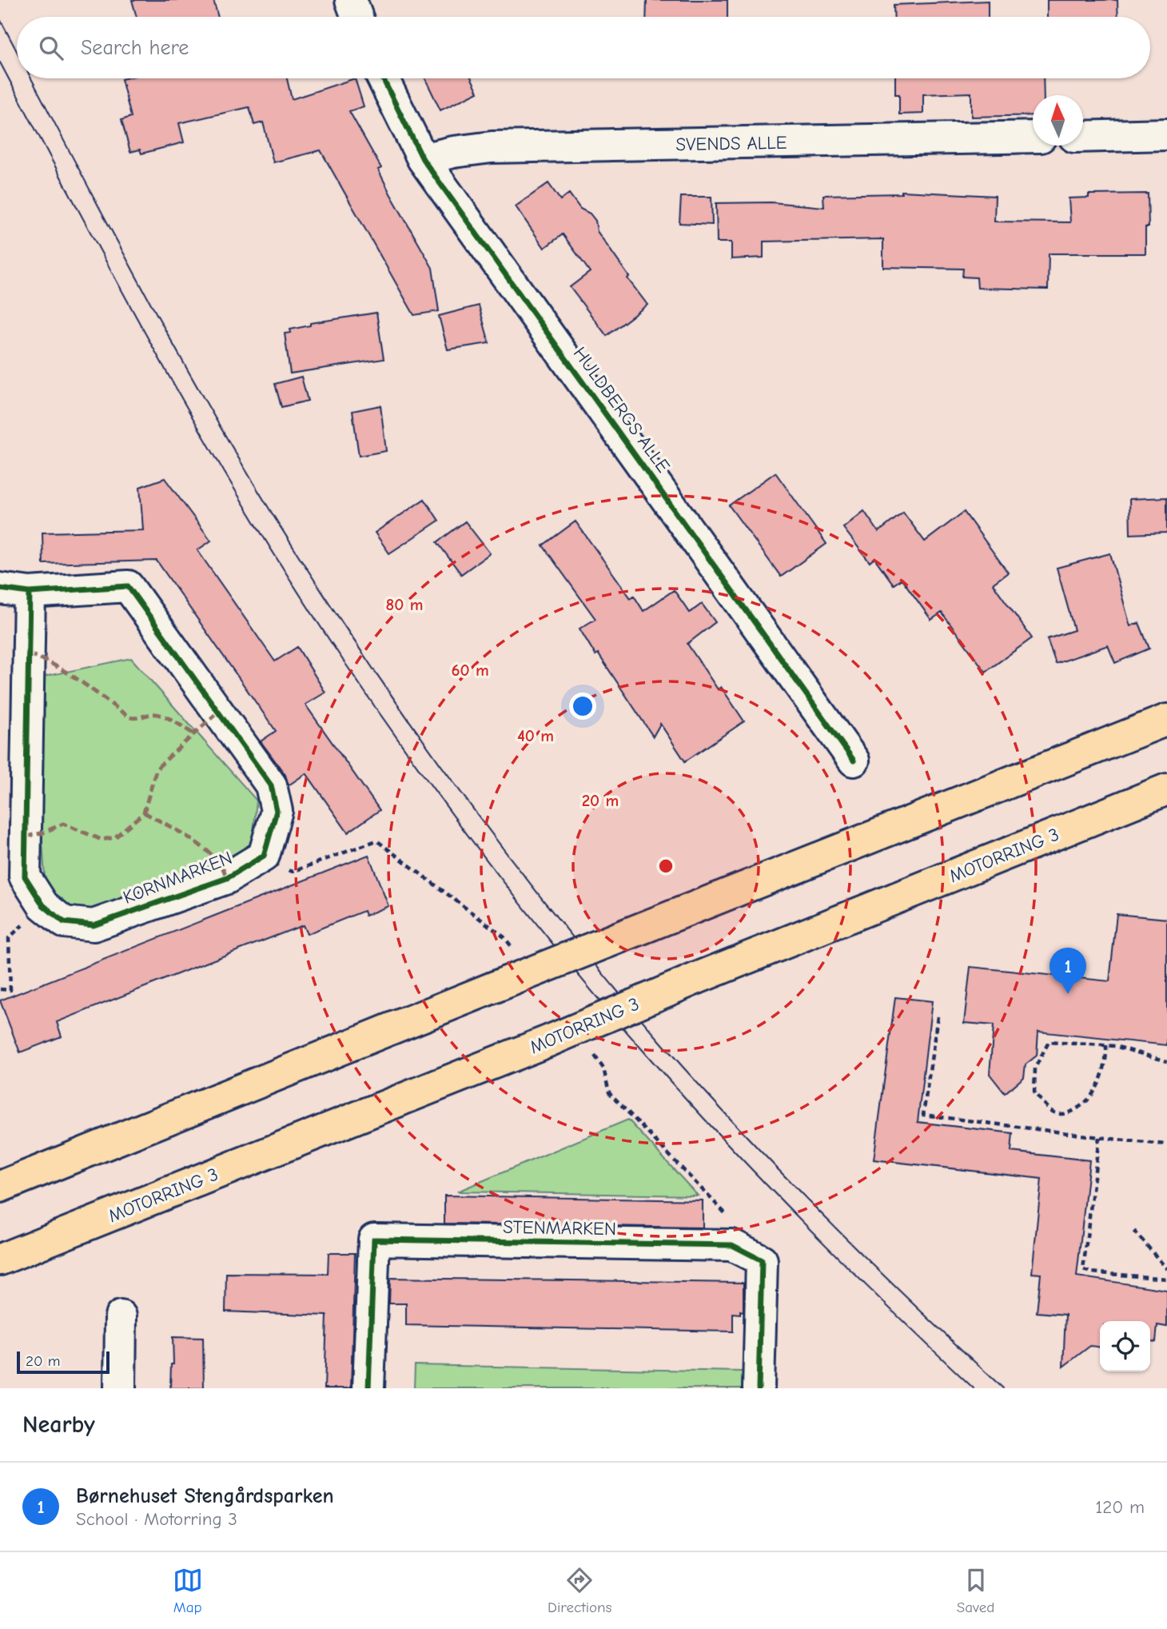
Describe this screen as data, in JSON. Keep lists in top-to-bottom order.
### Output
{
  "streets": {
    "highway": ["MOTORRING 3"],
    "street": [
      "SVENDS ALLE",
      "HULDBERGS ALLE",
      "KORNMARKEN",
      "STENMARKEN"
    ]
  },
  "crossings": [
    ["SVENDS ALLE", "HULDBERGS ALLE"]
  ],
  "scale_bar": "20 m",
  "north": "top",
  "page": {
    "search": "Search here",
    "pins": "1",
    "scale": "20 m",
    "heading": "Nearby",
    "list": [
      {
        "mark": "1",
        "name": "Børnehuset Stengårdsparken",
        "note": "School · Motorring 3",
        "value": "120 m"
      }
    ],
    "nav": ["Map", "Directions", "Saved"]
  },
  "rings": [
    "80 m",
    "60 m",
    "40 m",
    "20 m"
  ]
}
